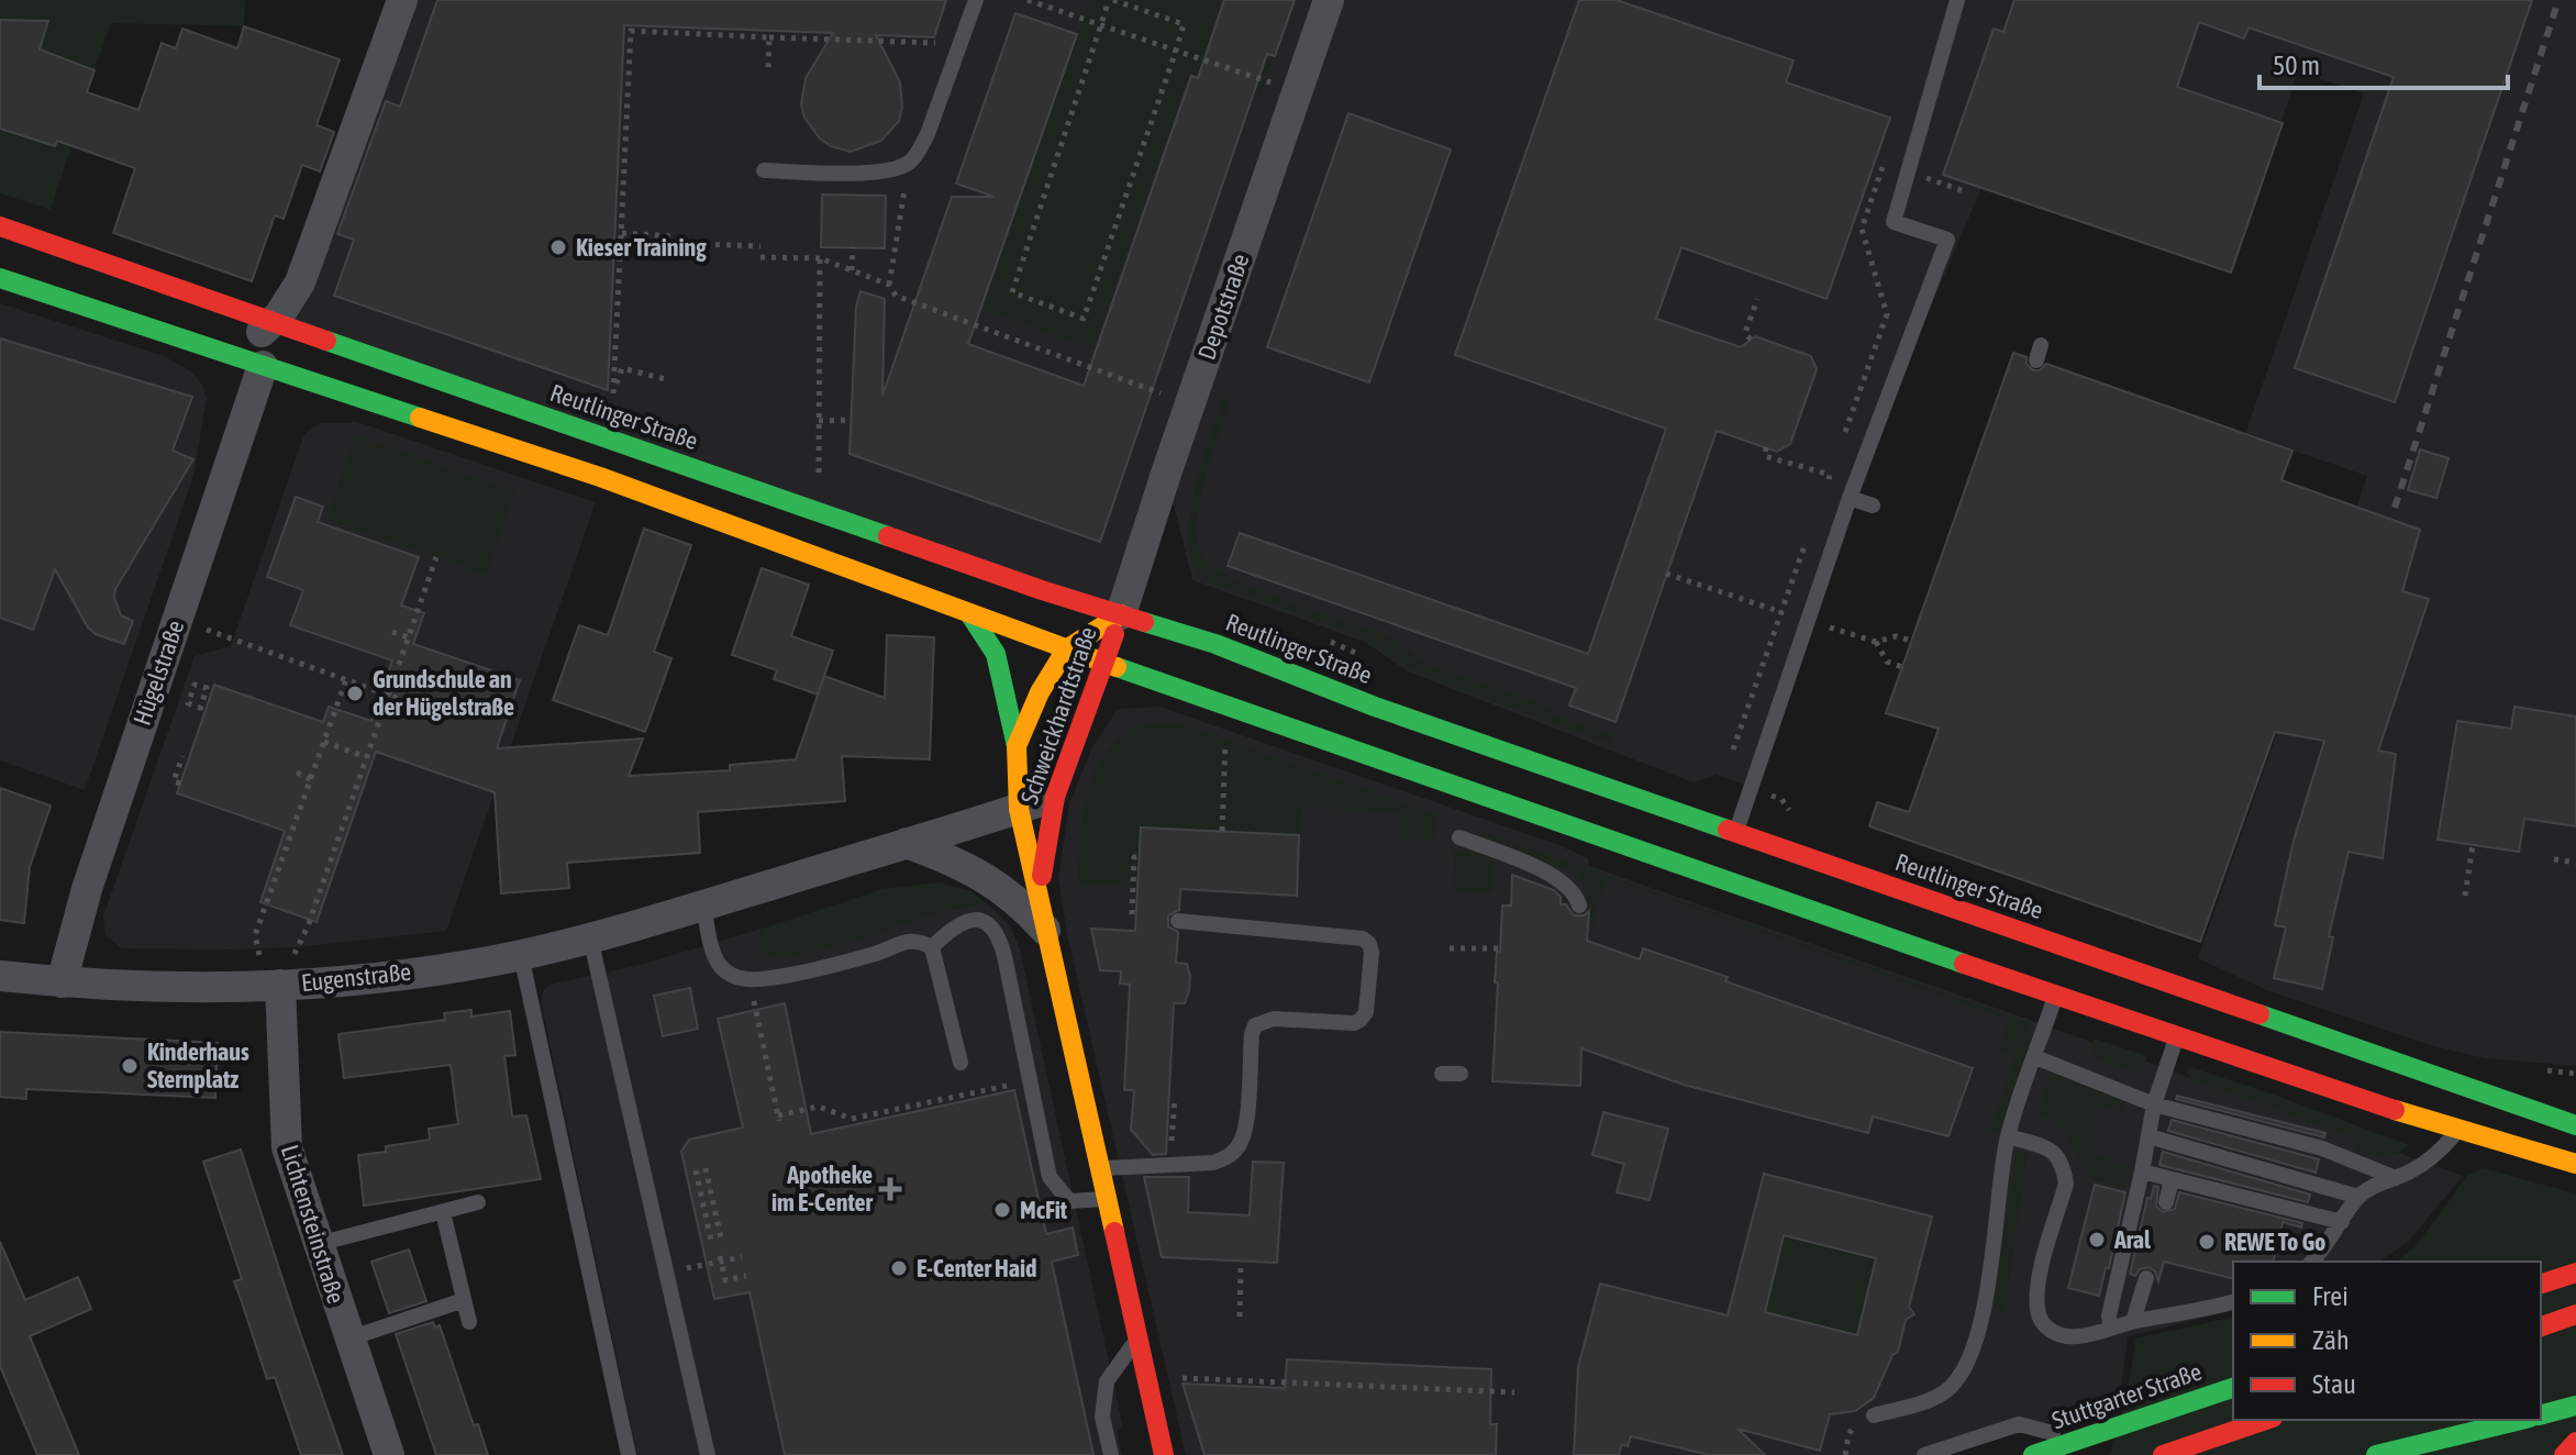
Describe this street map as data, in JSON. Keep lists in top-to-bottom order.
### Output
{
  "streets": {
    "main road": ["Reutlinger Straße", "Schweickhardtstraße", "Stuttgarter Straße"],
    "street": [
      "Depotstraße",
      "Hügelstraße",
      "Eugenstraße",
      "Lichtensteinstraße"
    ]
  },
  "crossings": [
    ["Depotstraße", "Reutlinger Straße"],
    ["Depotstraße", "Schweickhardtstraße"],
    ["Reutlinger Straße", "Hügelstraße"],
    ["Reutlinger Straße", "Schweickhardtstraße"],
    ["Hügelstraße", "Eugenstraße"],
    ["Schweickhardtstraße", "Eugenstraße"],
    ["Eugenstraße", "Lichtensteinstraße"]
  ],
  "places": {
    "other": [
      "Kieser Training",
      "Grundschule an der Hügelstraße",
      "Kinderhaus Sternplatz",
      "McFit",
      "Aral",
      "REWE To Go",
      "E-Center Haid"
    ],
    "health": ["Apotheke im E-Center"]
  },
  "legend": ["Frei", "Zäh", "Stau"],
  "scale_bar": "50 m"
}
